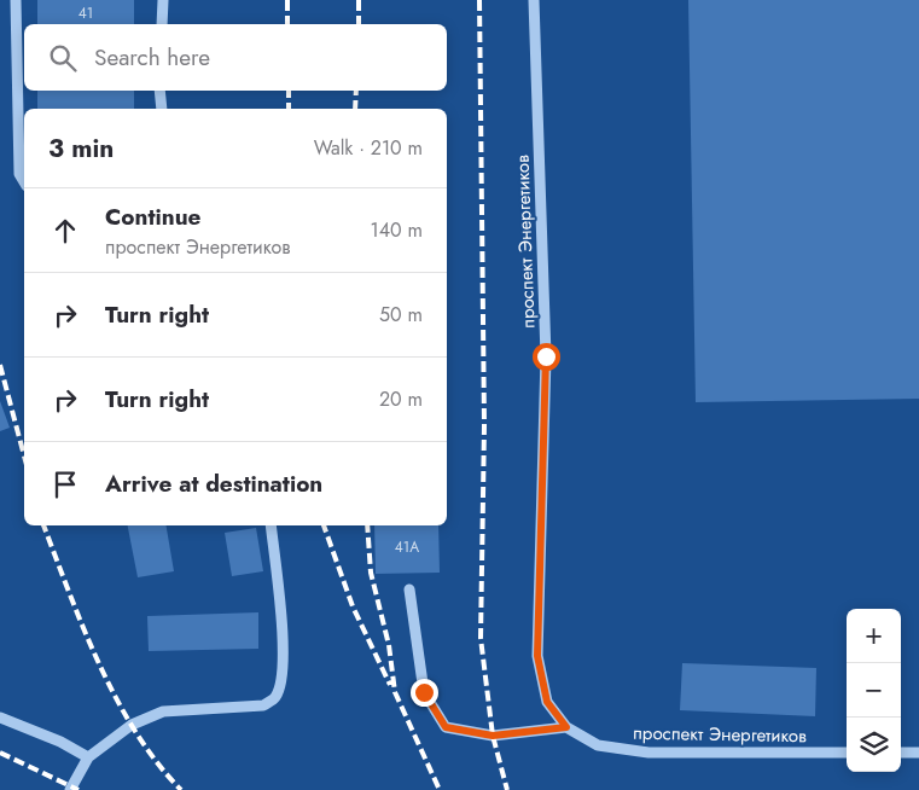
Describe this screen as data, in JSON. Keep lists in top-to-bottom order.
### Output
{
  "streets": {
    "street": ["проспект Энергетиков"]
  },
  "house_numbers": ["41", "41А"],
  "page": {
    "search": "Search here",
    "heading": ["3 min", "Walk · 210 m"],
    "list": [
      ["Continue", "проспект Энергетиков", "140 m"],
      ["Turn right", "50 m"],
      ["Turn right", "20 m"],
      "Arrive at destination"
    ],
    "map_buttons": ["+", "−"]
  }
}
